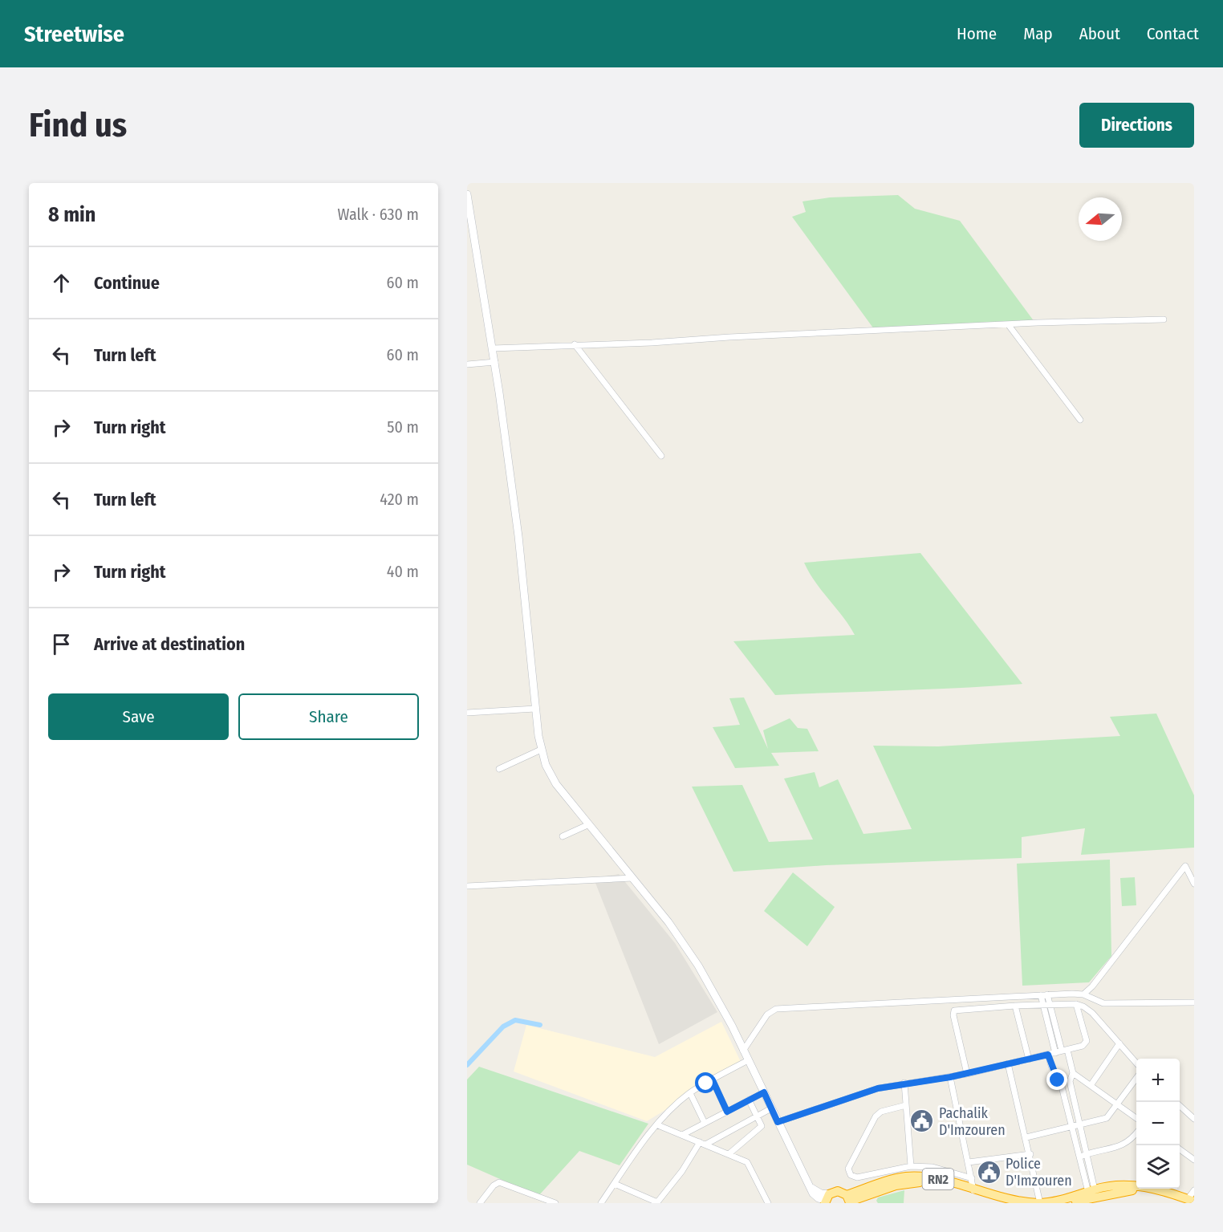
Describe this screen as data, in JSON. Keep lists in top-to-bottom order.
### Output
{
  "streets": {
    "highway": ["RN2"]
  },
  "places": {
    "public building": ["Pachalik D'Imzouren", "Police D'Imzouren"]
  },
  "north": "left",
  "page": {
    "header": "Streetwise",
    "nav": [
      "Home",
      "Map",
      "About",
      "Contact"
    ],
    "buttons": [
      "Directions",
      ["Save", "Share"]
    ],
    "title": "Find us",
    "heading": ["8 min", "Walk · 630 m"],
    "list": [
      ["Continue", "60 m"],
      ["Turn left", "60 m"],
      ["Turn right", "50 m"],
      ["Turn left", "420 m"],
      ["Turn right", "40 m"],
      "Arrive at destination"
    ],
    "map_buttons": ["+", "−"]
  }
}
